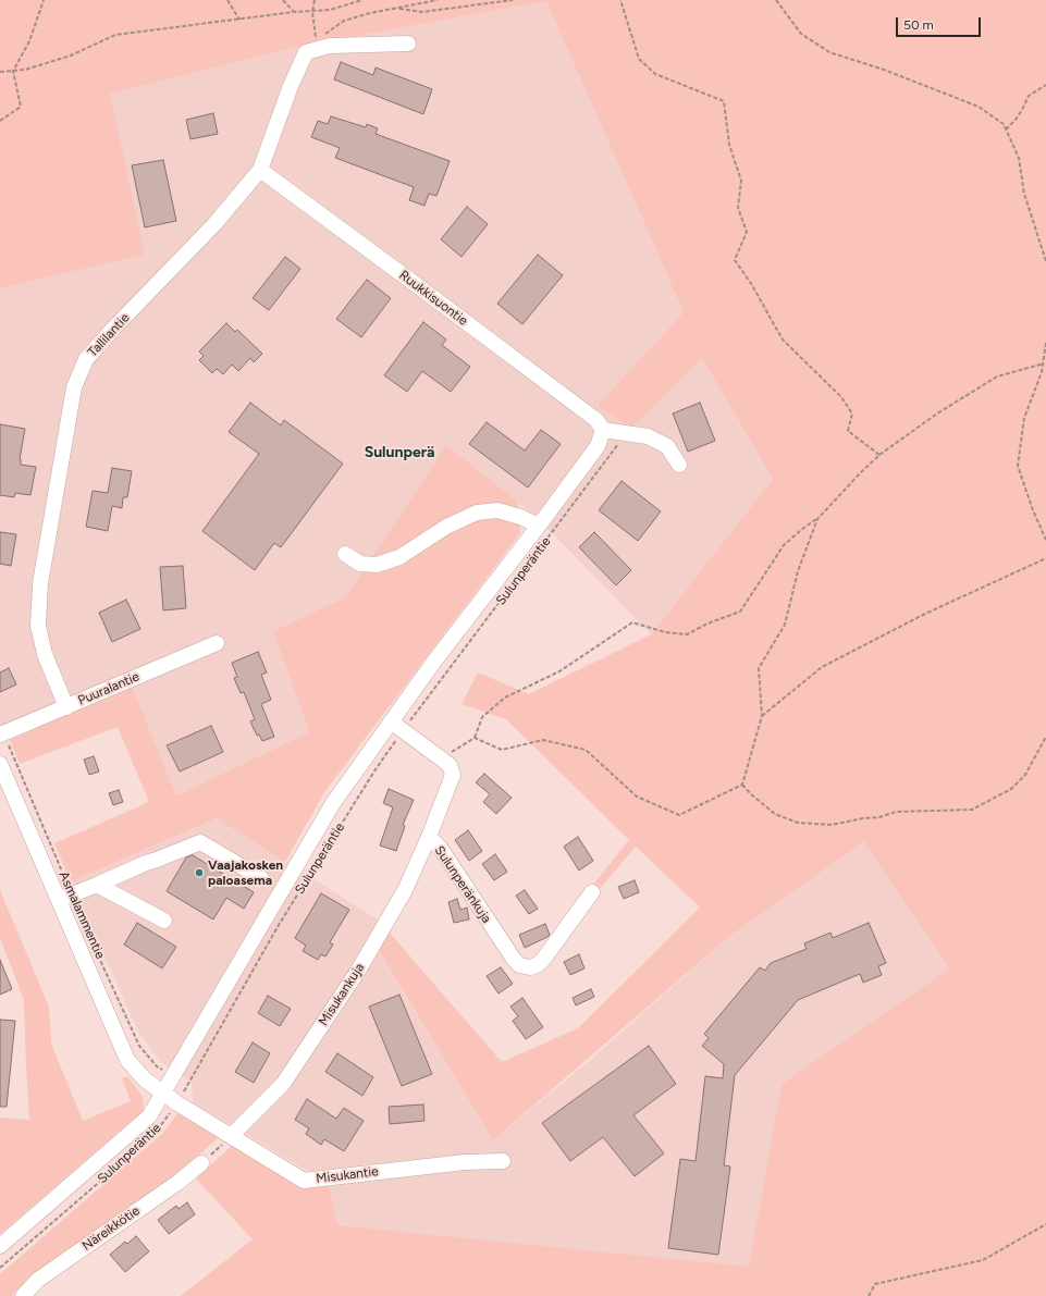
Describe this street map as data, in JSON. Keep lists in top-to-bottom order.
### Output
{
  "streets": {
    "street": [
      "Ruukkisuontie",
      "Tallilantie",
      "Sulunperäntie",
      "Puuralantie",
      "Sulunperänkuja",
      "Asmalammentie",
      "Misukankuja",
      "Misukantie",
      "Näreikkötie"
    ]
  },
  "crossings": [
    ["Ruukkisuontie", "Tallilantie"],
    ["Ruukkisuontie", "Sulunperäntie"],
    ["Tallilantie", "Puuralantie"],
    ["Sulunperäntie", "Sulunperänkuja"],
    ["Sulunperäntie", "Asmalammentie"],
    ["Sulunperäntie", "Misukantie"],
    ["Puuralantie", "Asmalammentie"],
    ["Sulunperänkuja", "Misukankuja"],
    ["Asmalammentie", "Misukantie"],
    ["Misukankuja", "Misukantie"]
  ],
  "districts": ["Sulunperä"],
  "places": ["Vaajakosken paloasema"],
  "scale_bar": "50 m"
}
